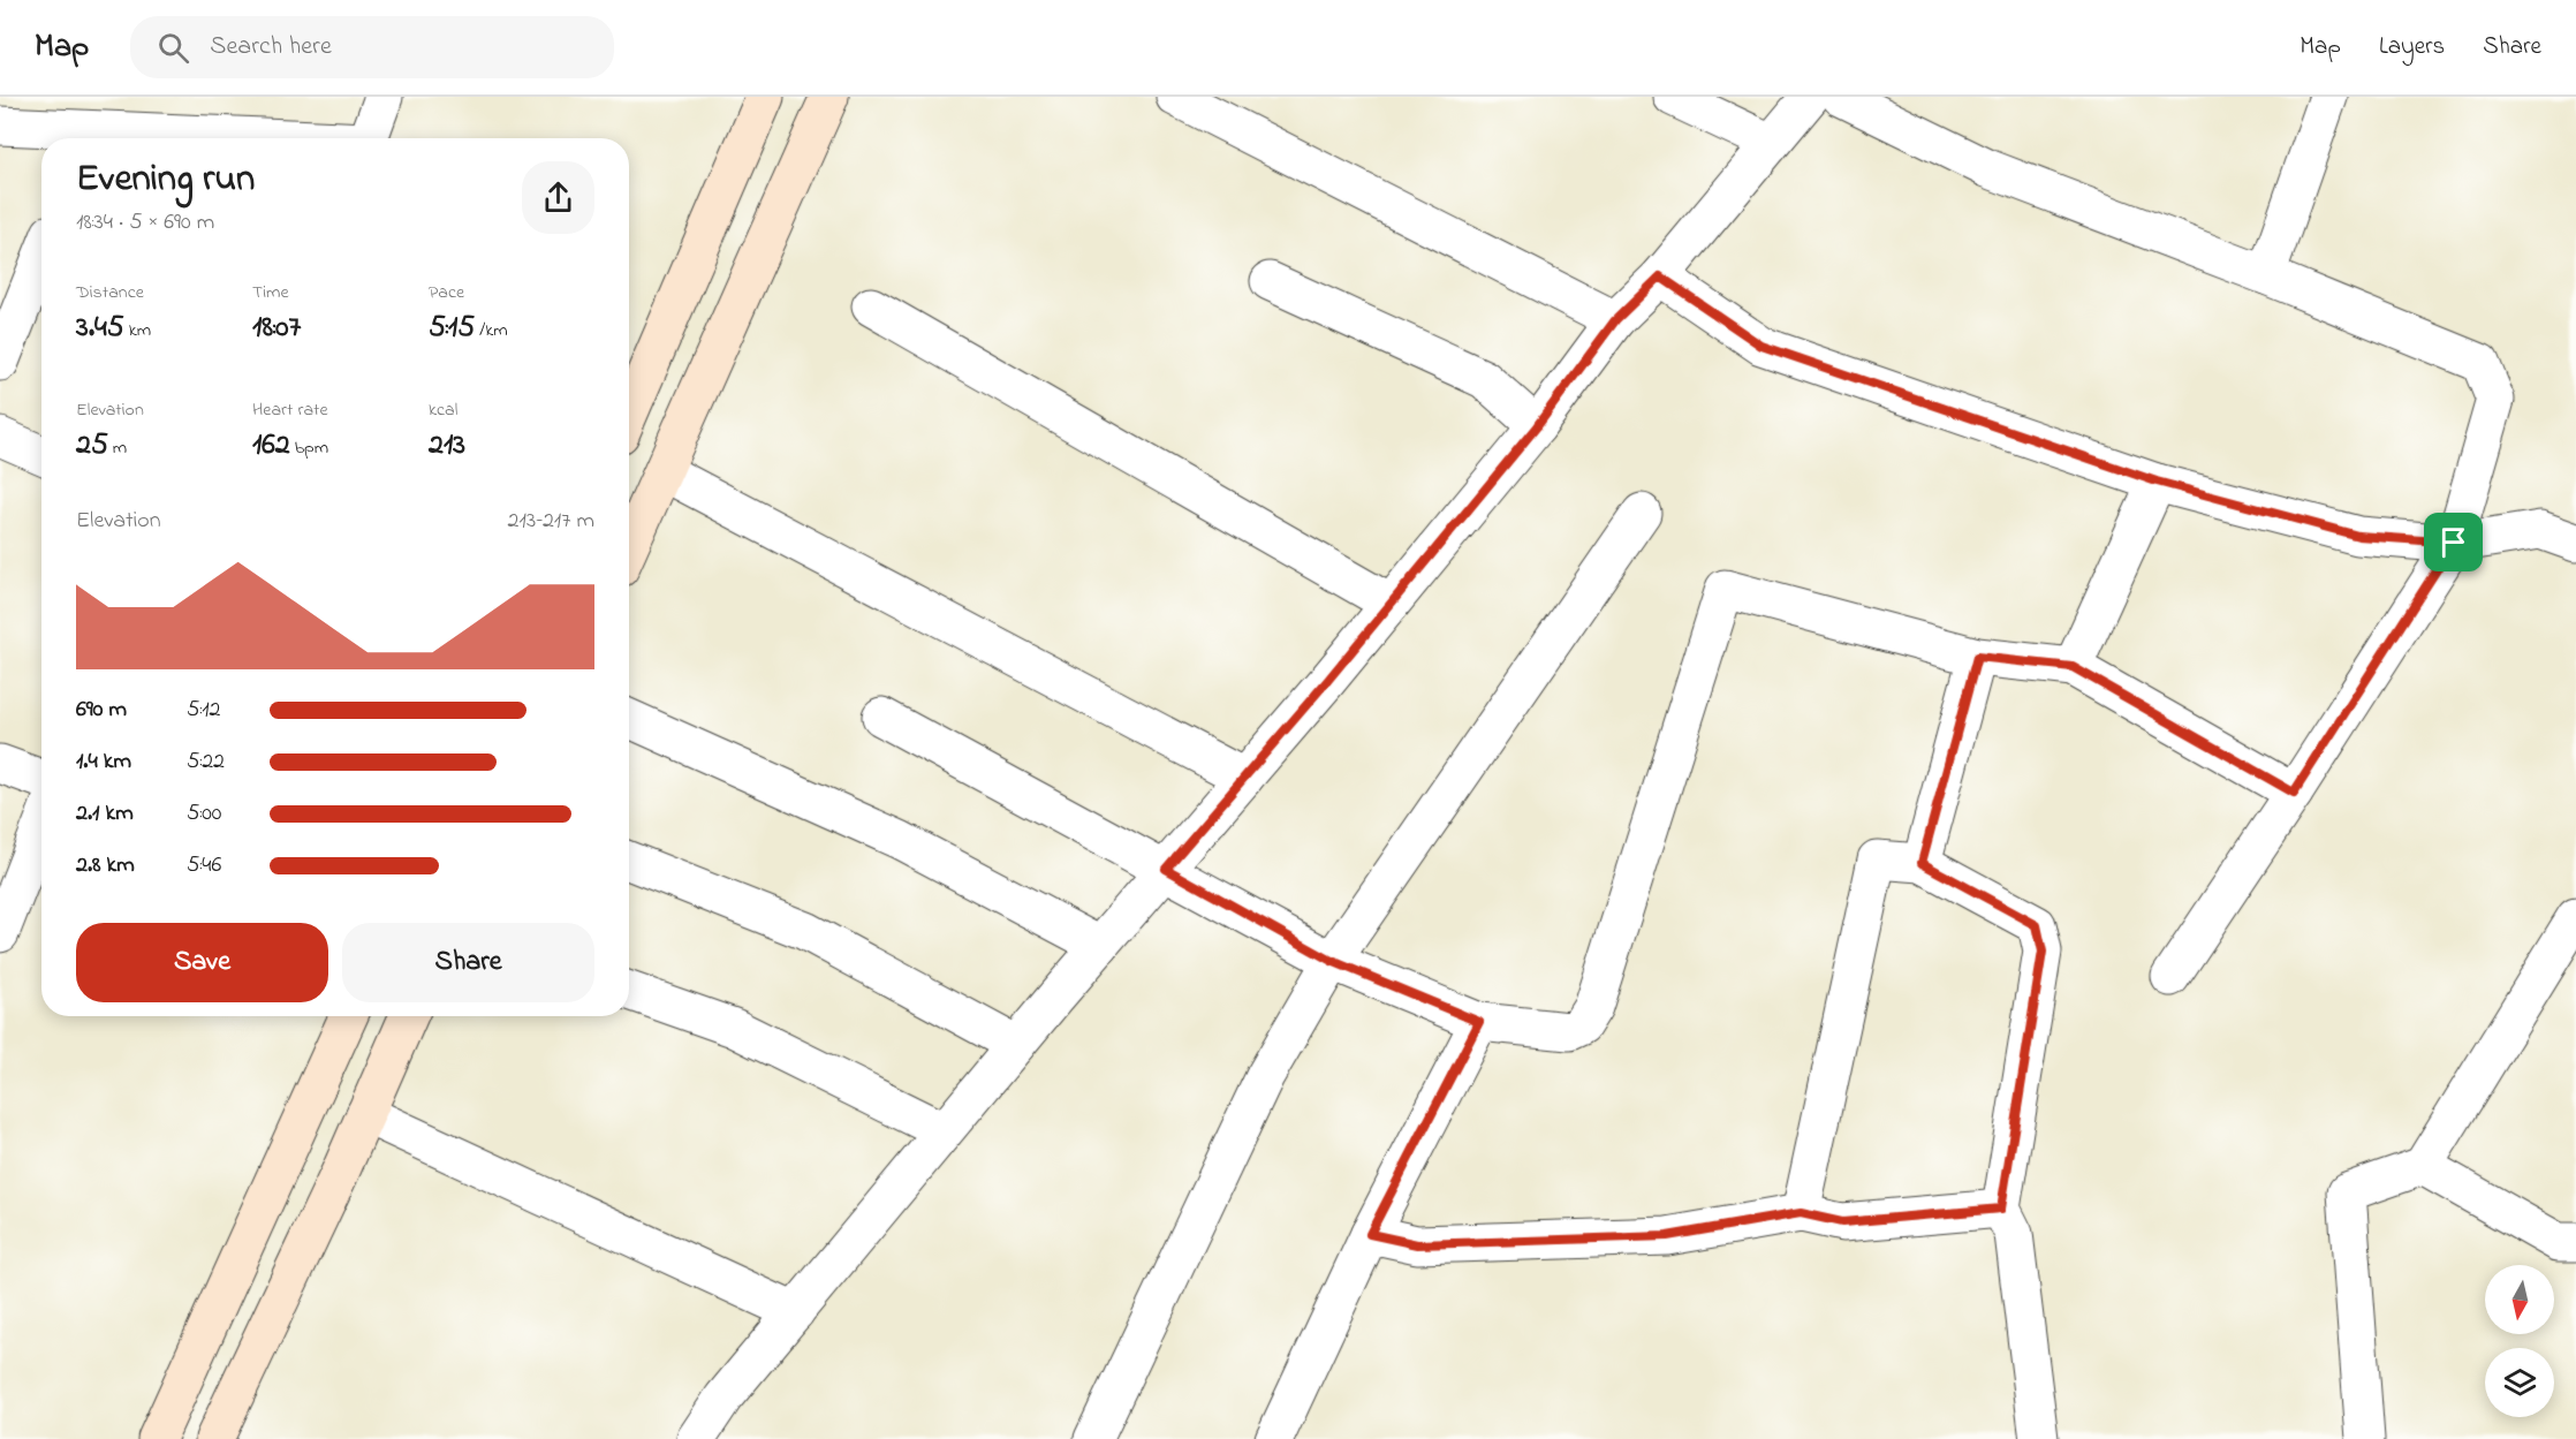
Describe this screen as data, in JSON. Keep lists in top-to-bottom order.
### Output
{
  "north": "bottom",
  "page": {
    "header": "Map",
    "search": "Search here",
    "nav": ["Map", "Layers", "Share"],
    "heading": ["Evening run", "18:34 · 5 × 690 m"],
    "stats": [
      ["Distance", "3.45 km"],
      ["Time", "18:07"],
      ["Pace", "5:15 /km"],
      ["Elevation", "25 m"],
      ["Heart rate", "162 bpm"],
      ["kcal", "213"]
    ],
    "chart": ["Elevation", "213–217 m"],
    "list": [
      {
        "name": "690 m",
        "note": "5:12"
      },
      {
        "name": "1.4 km",
        "note": "5:22"
      },
      {
        "name": "2.1 km",
        "note": "5:00"
      },
      {
        "name": "2.8 km",
        "note": "5:46"
      }
    ],
    "buttons": ["Save", "Share"]
  }
}
